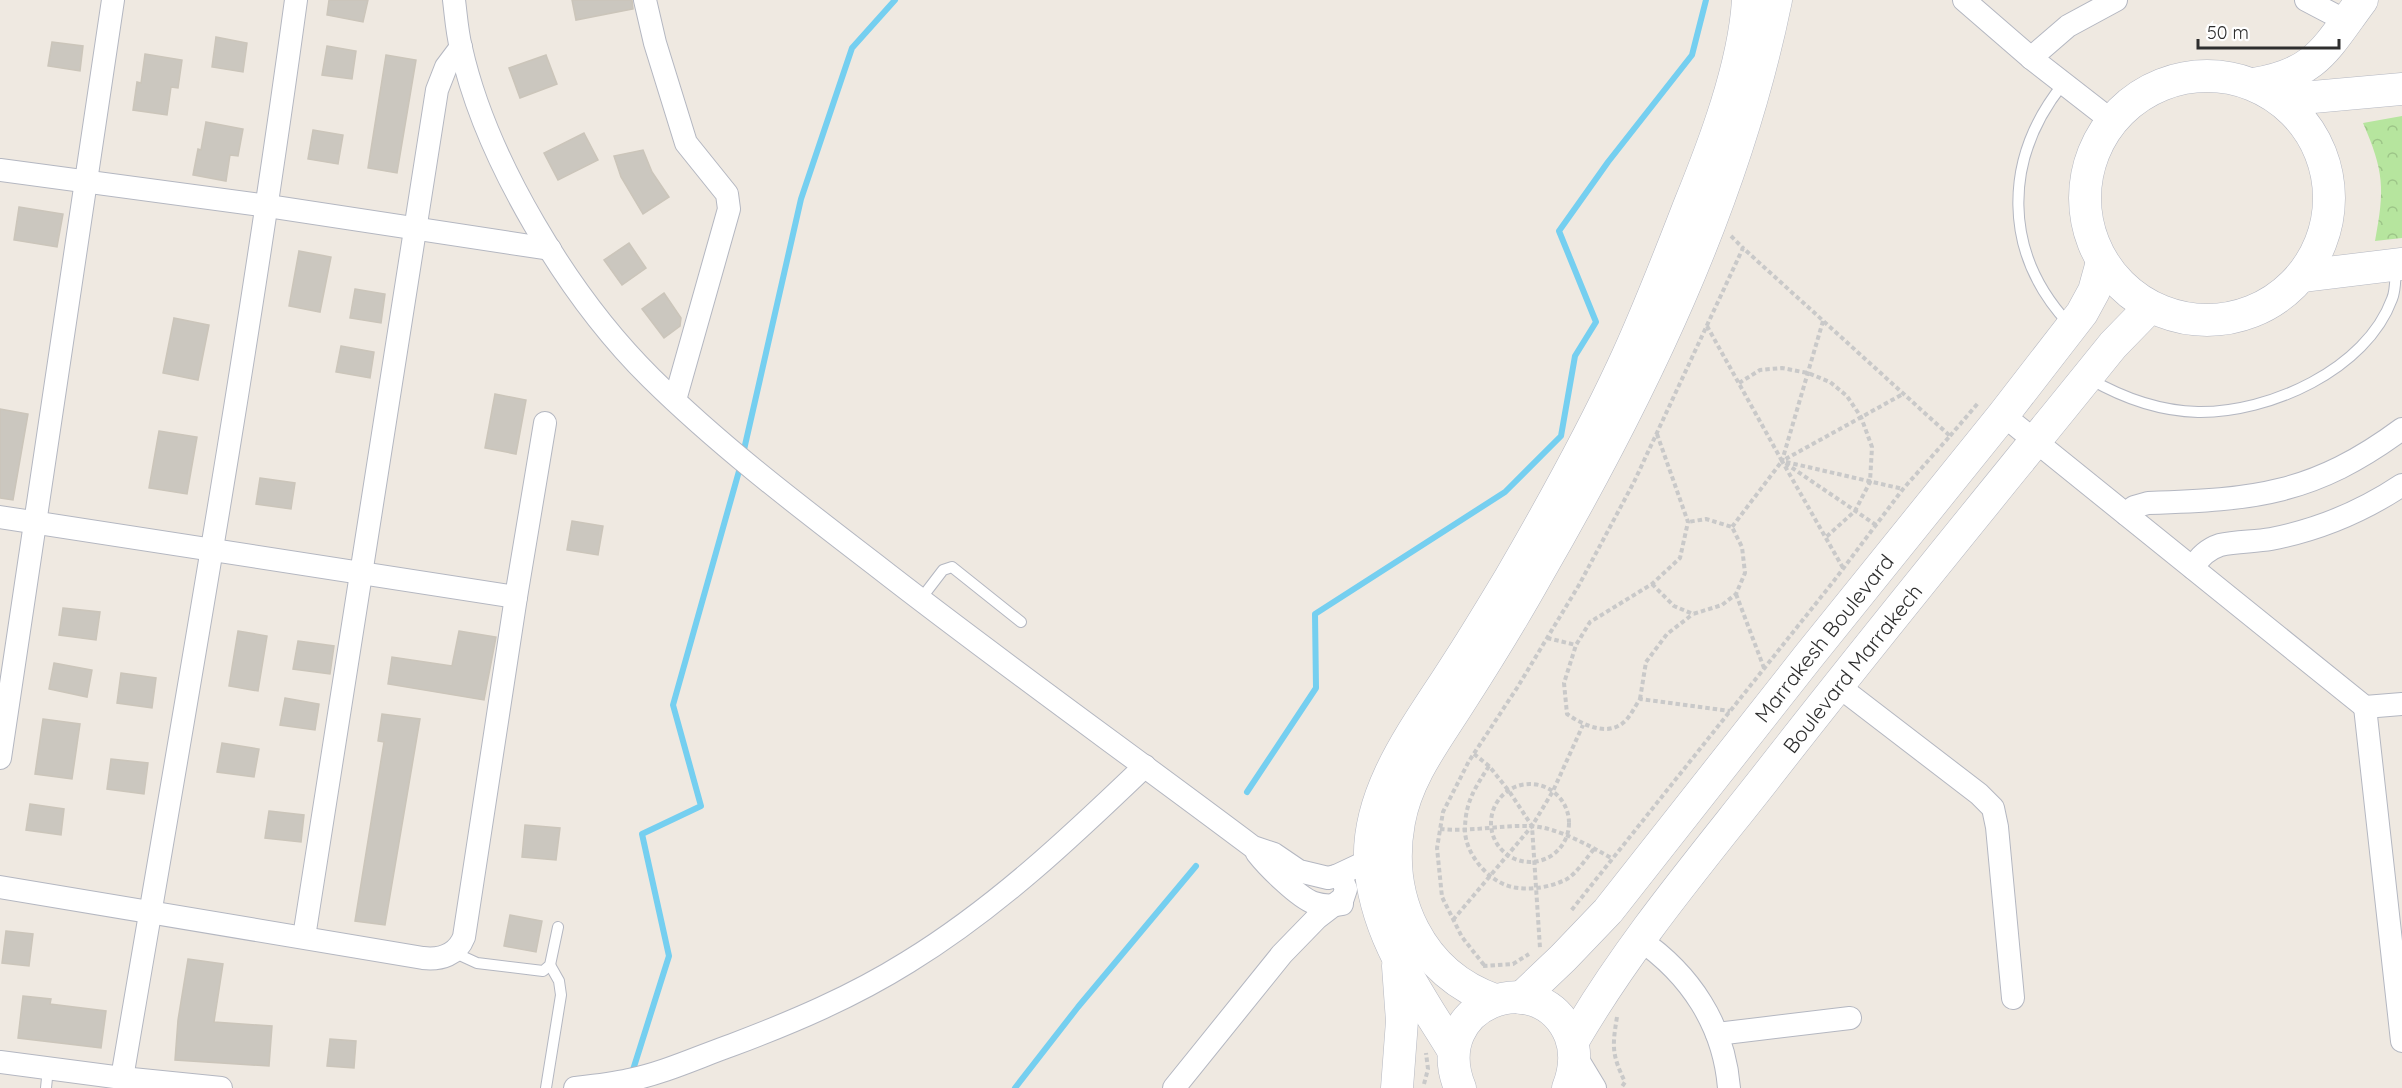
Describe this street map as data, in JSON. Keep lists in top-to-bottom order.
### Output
{
  "streets": {
    "main road": ["Marrakesh Boulevard", "Boulevard Marrakech"]
  },
  "scale_bar": "50 m"
}
